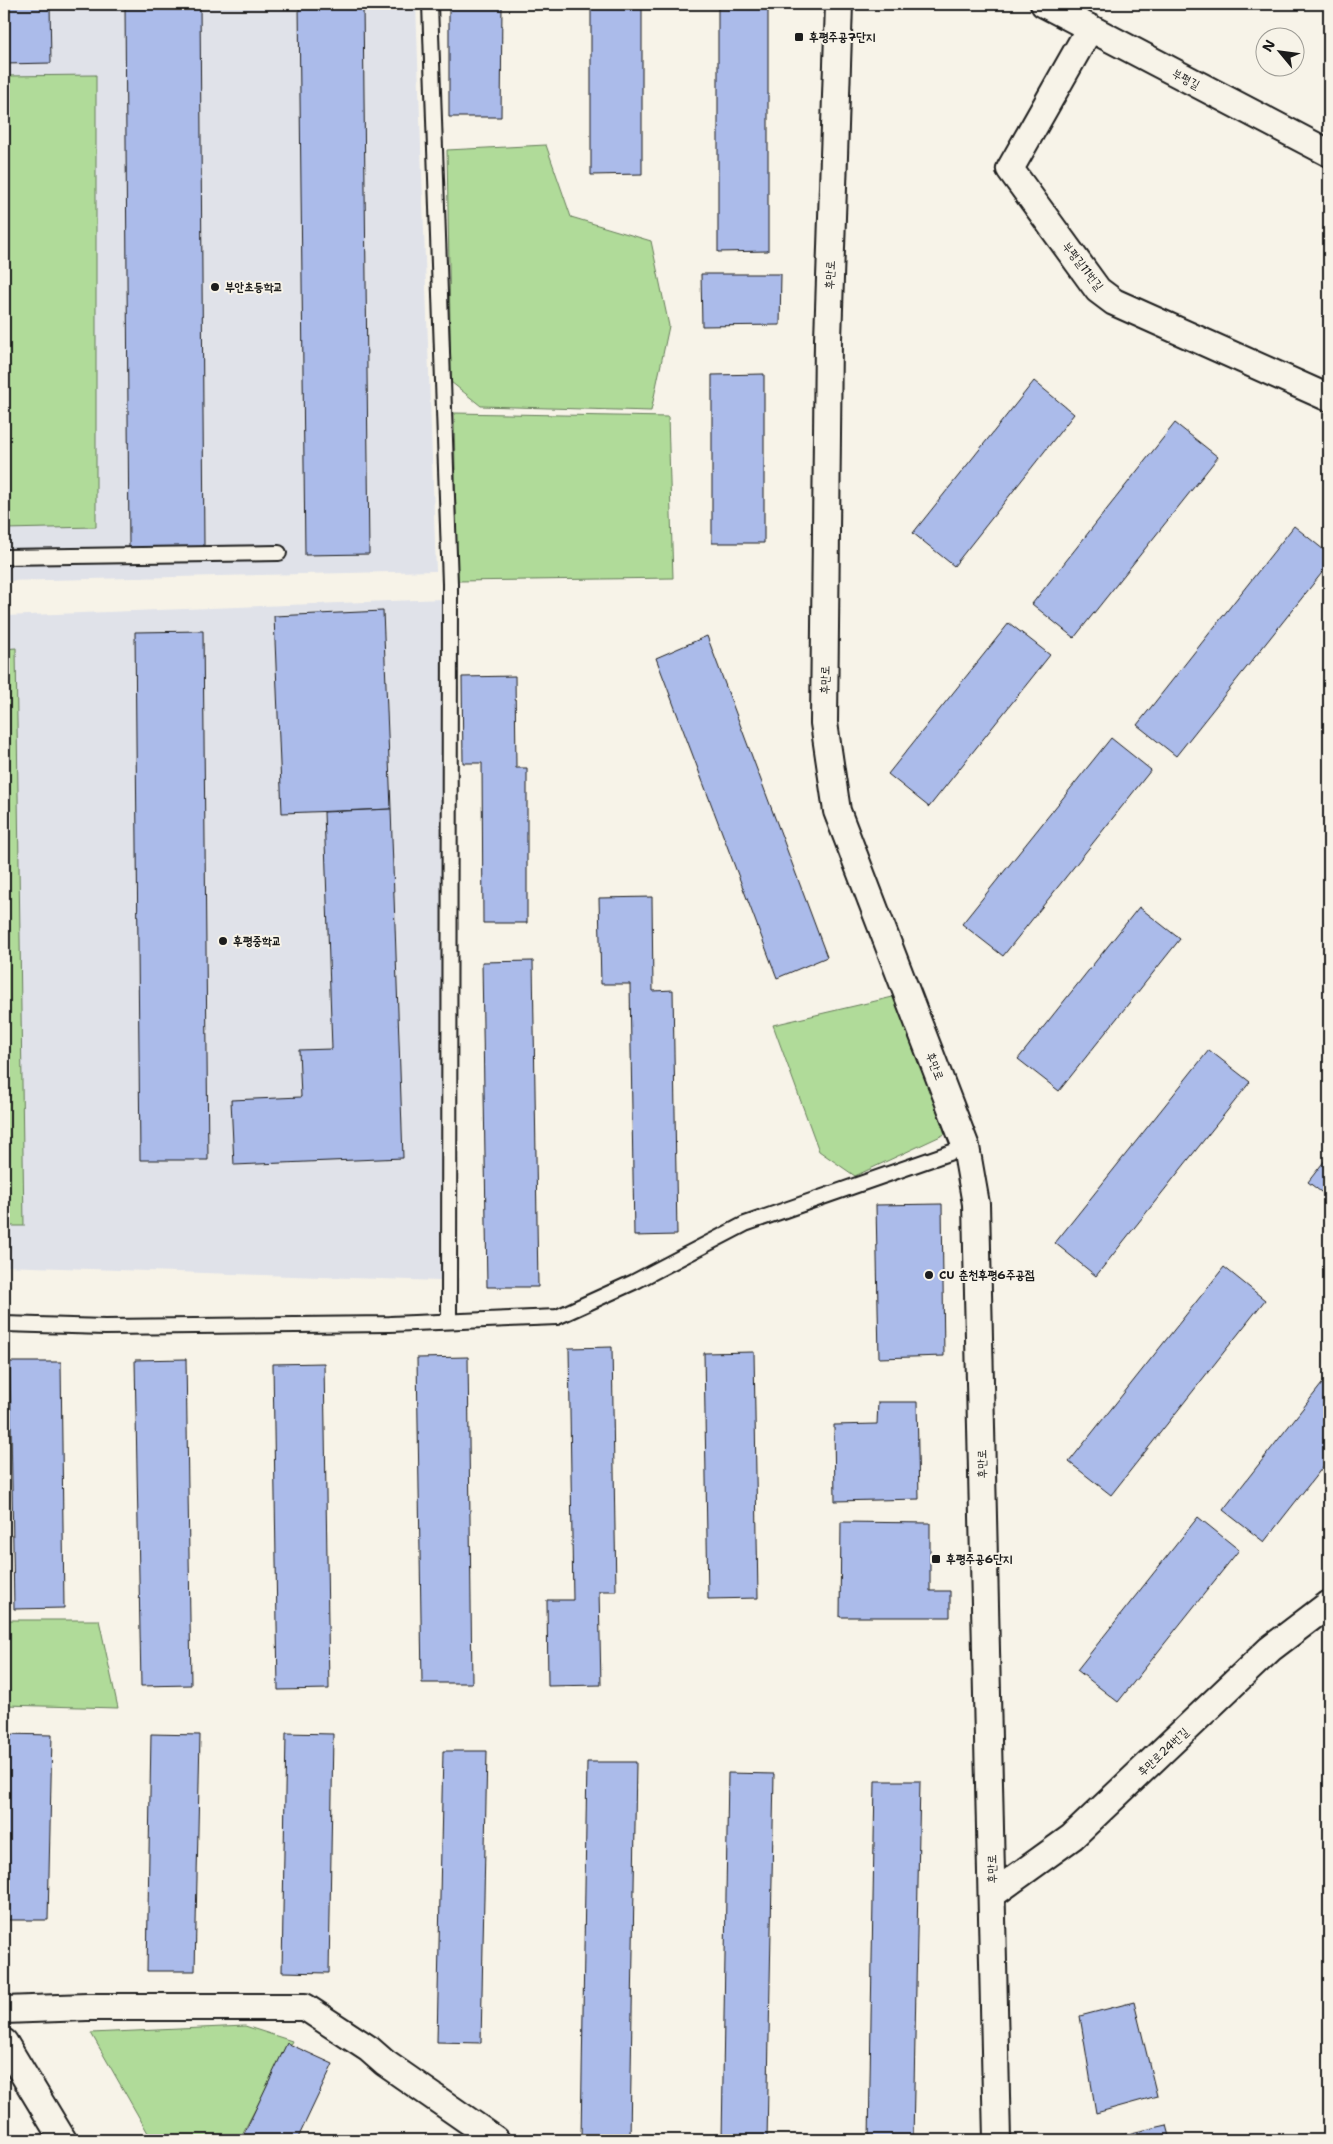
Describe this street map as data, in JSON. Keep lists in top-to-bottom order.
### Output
{
  "streets": {
    "street": [
      "부평길",
      "부평길11번길",
      "후만로",
      "후만로24번길"
    ]
  },
  "crossings": [
    ["부평길", "부평길11번길"],
    ["후만로", "후만로24번길"]
  ],
  "places": {
    "transit": ["후평주공7단지", "후평주공6단지"],
    "other": ["부안초등학교", "후평중학교", "CU 춘천후평6주공점"]
  },
  "north": "top left"
}
